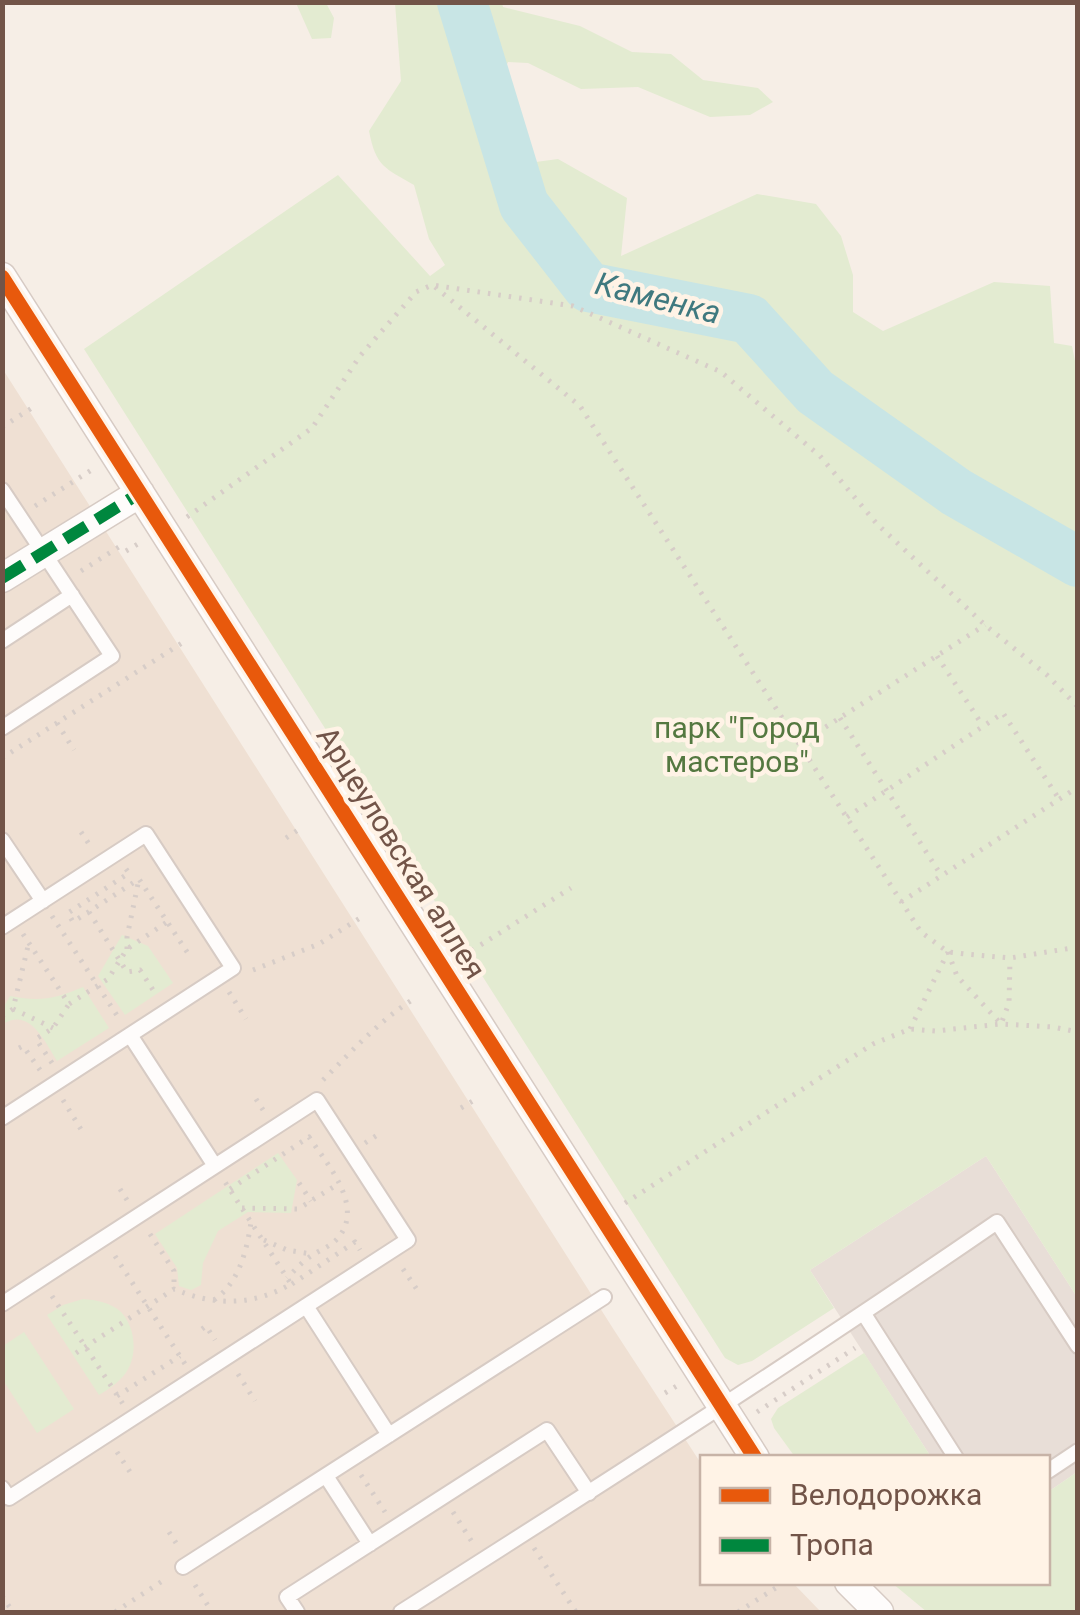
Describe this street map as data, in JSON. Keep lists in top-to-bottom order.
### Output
{
  "streets": {
    "street": ["Арцеуловская аллея"]
  },
  "water": ["Каменка"],
  "parks": ["парк \"Город мастеров\""],
  "legend": ["Велодорожка", "Тропа"]
}
